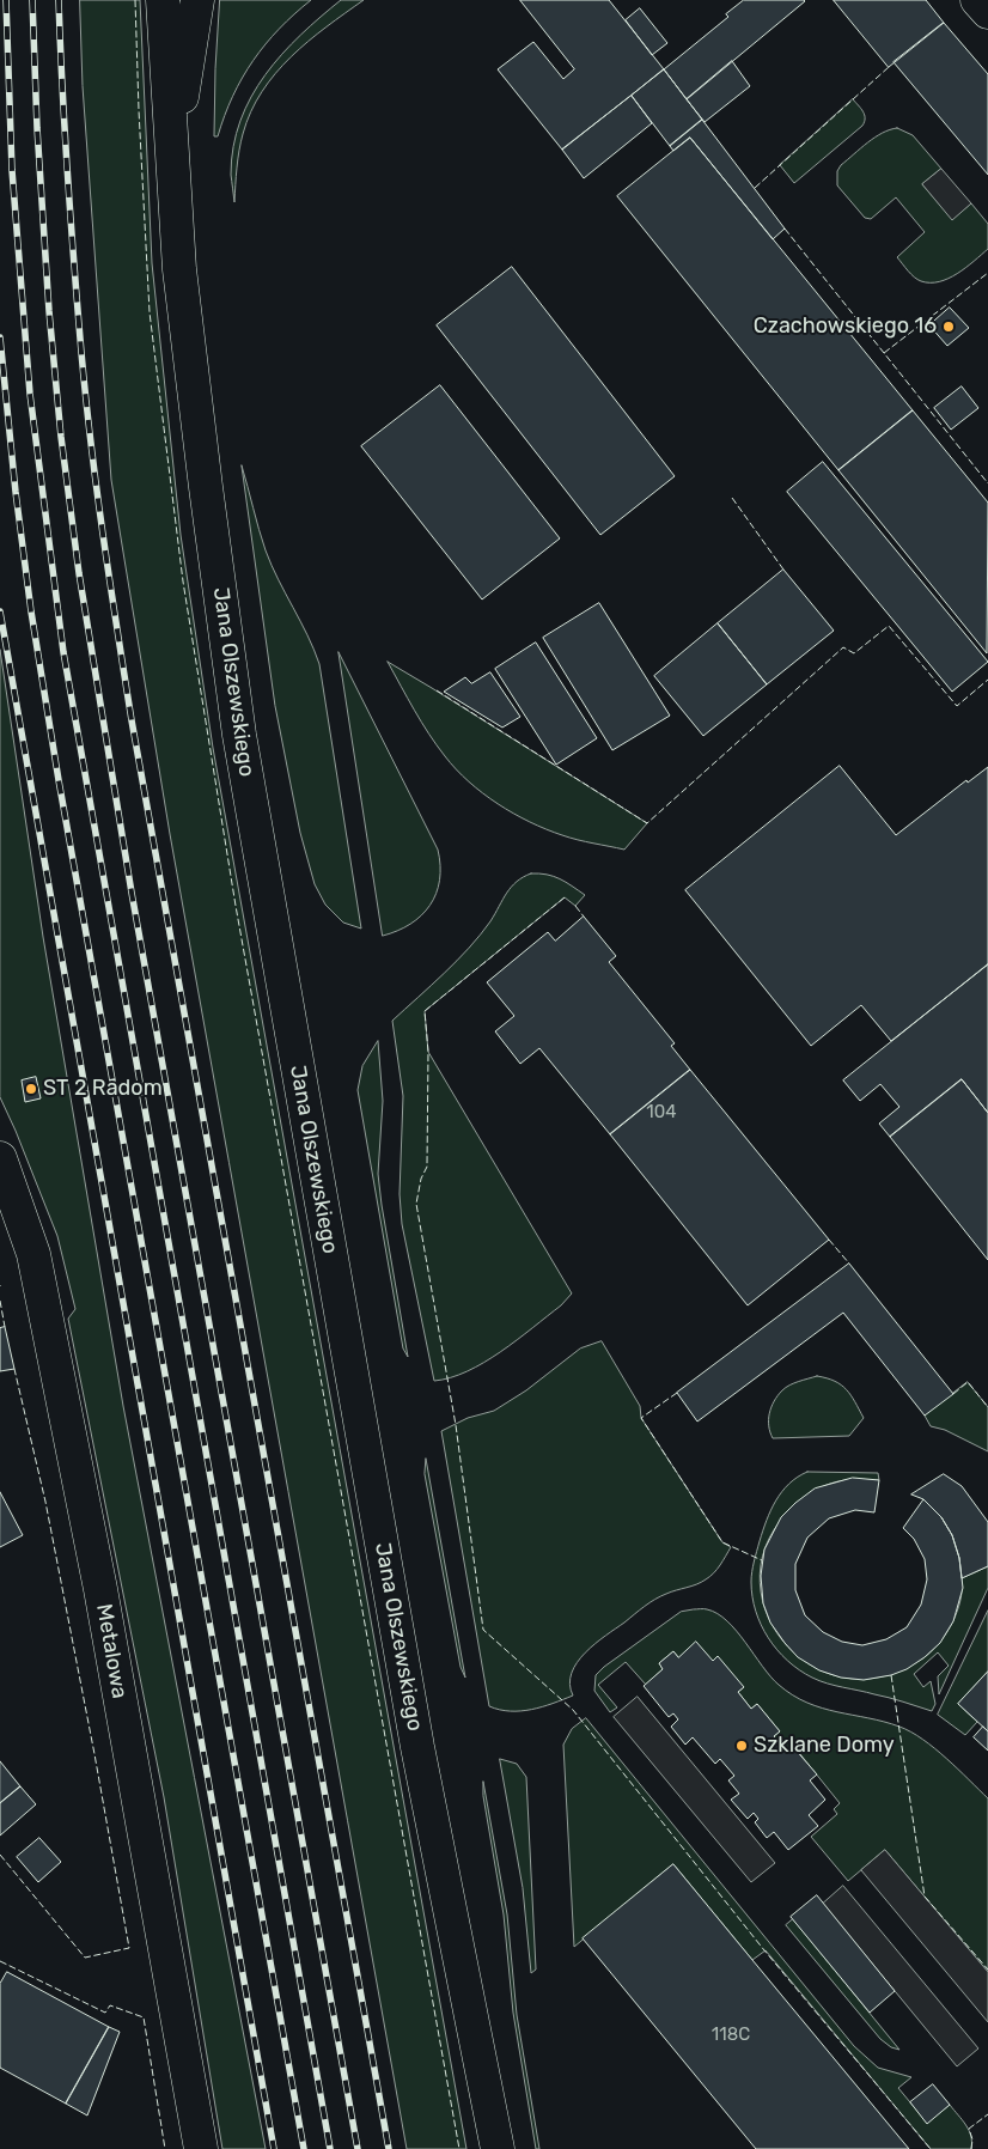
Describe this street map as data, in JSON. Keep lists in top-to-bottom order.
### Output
{
  "streets": {
    "main road": ["Jana Olszewskiego", "Metalowa"]
  },
  "places": ["Czachowskiego 16", "ST 2 Radom", "Szklane Domy"],
  "house_numbers": ["104", "118C"]
}
